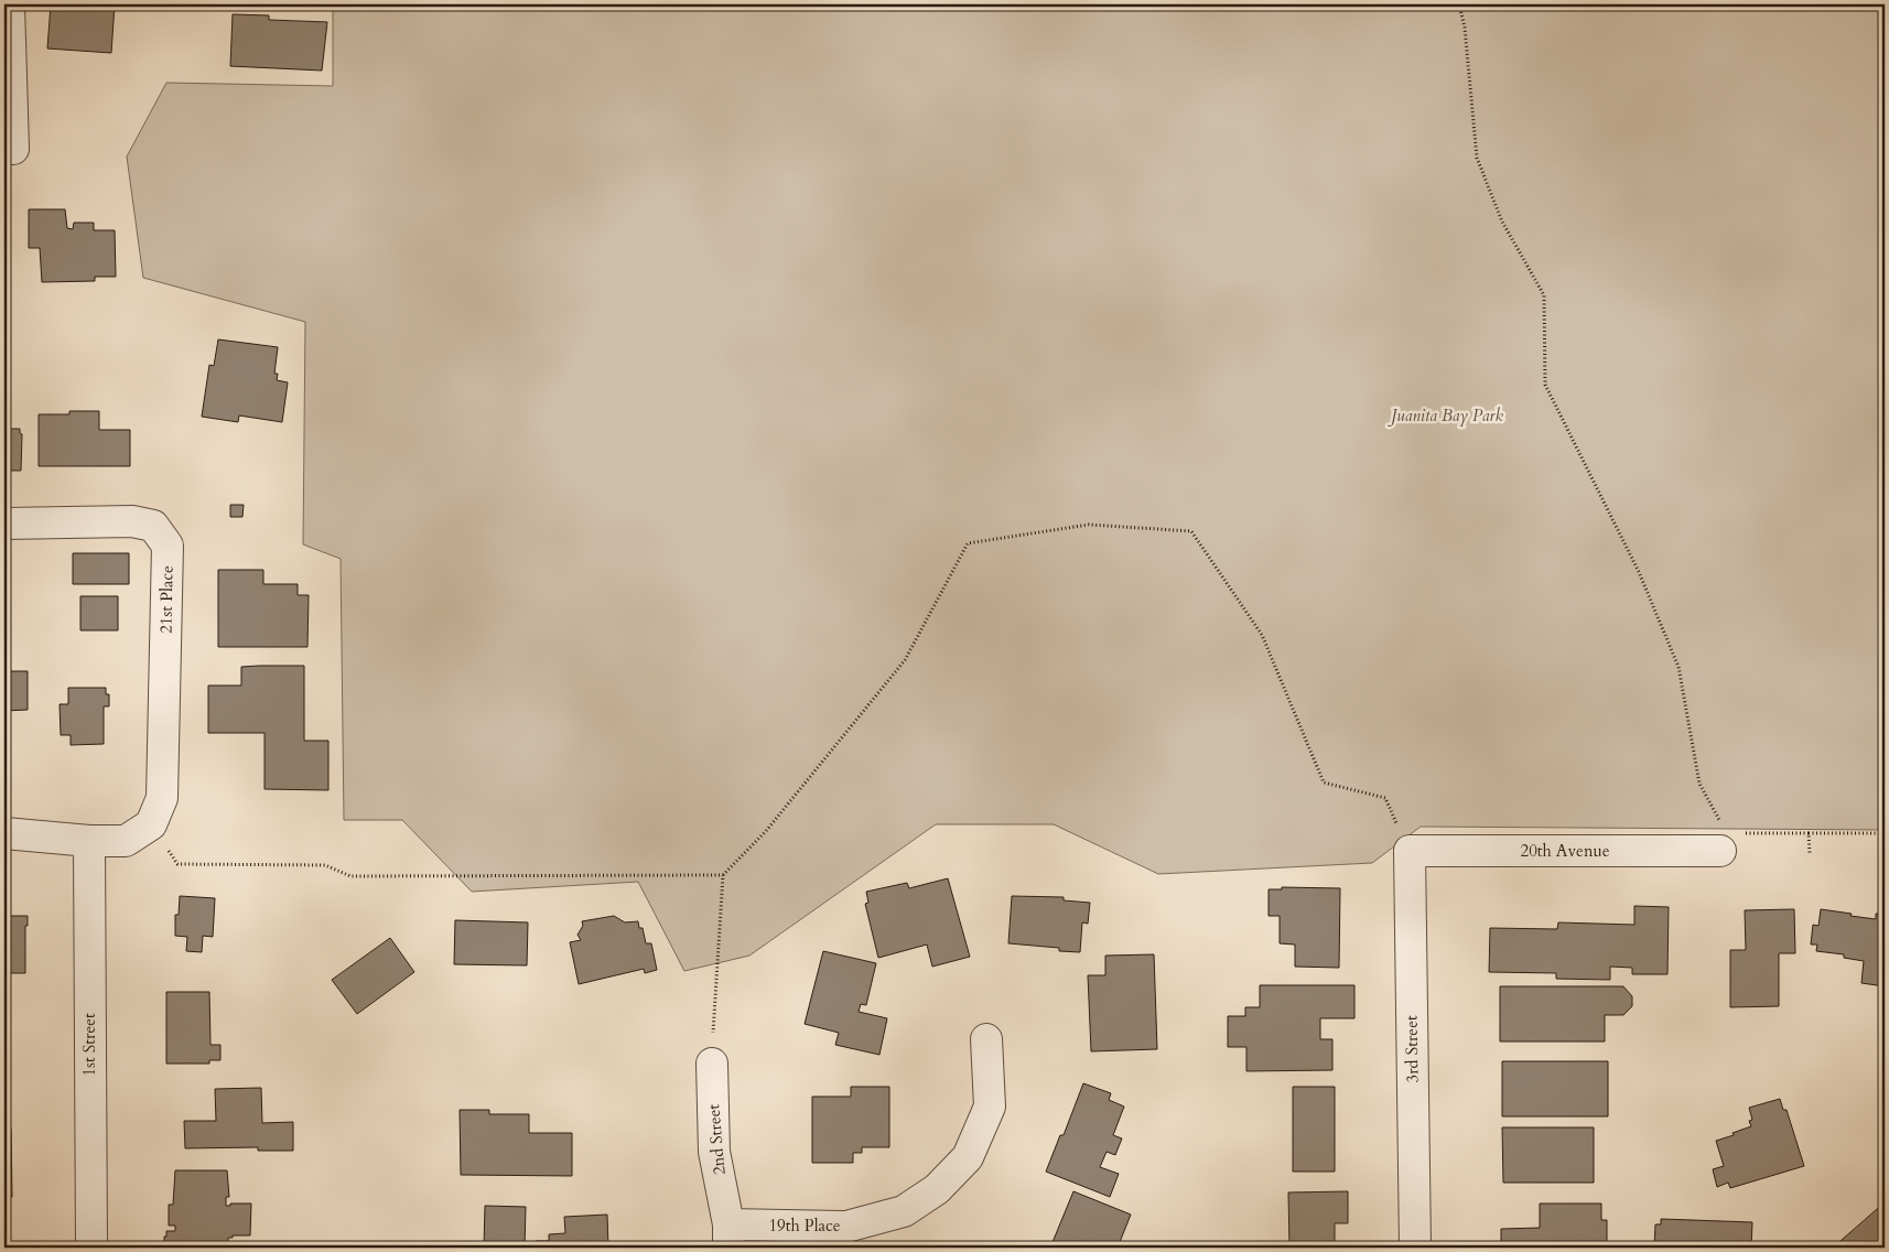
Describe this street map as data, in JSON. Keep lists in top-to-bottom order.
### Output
{
  "streets": {
    "street": [
      "21st Place",
      "20th Avenue",
      "1st Street",
      "3rd Street",
      "2nd Street",
      "19th Place"
    ]
  },
  "crossings": [
    ["20th Avenue", "3rd Street"],
    ["2nd Street", "19th Place"]
  ],
  "parks": ["Juanita Bay Park"]
}
